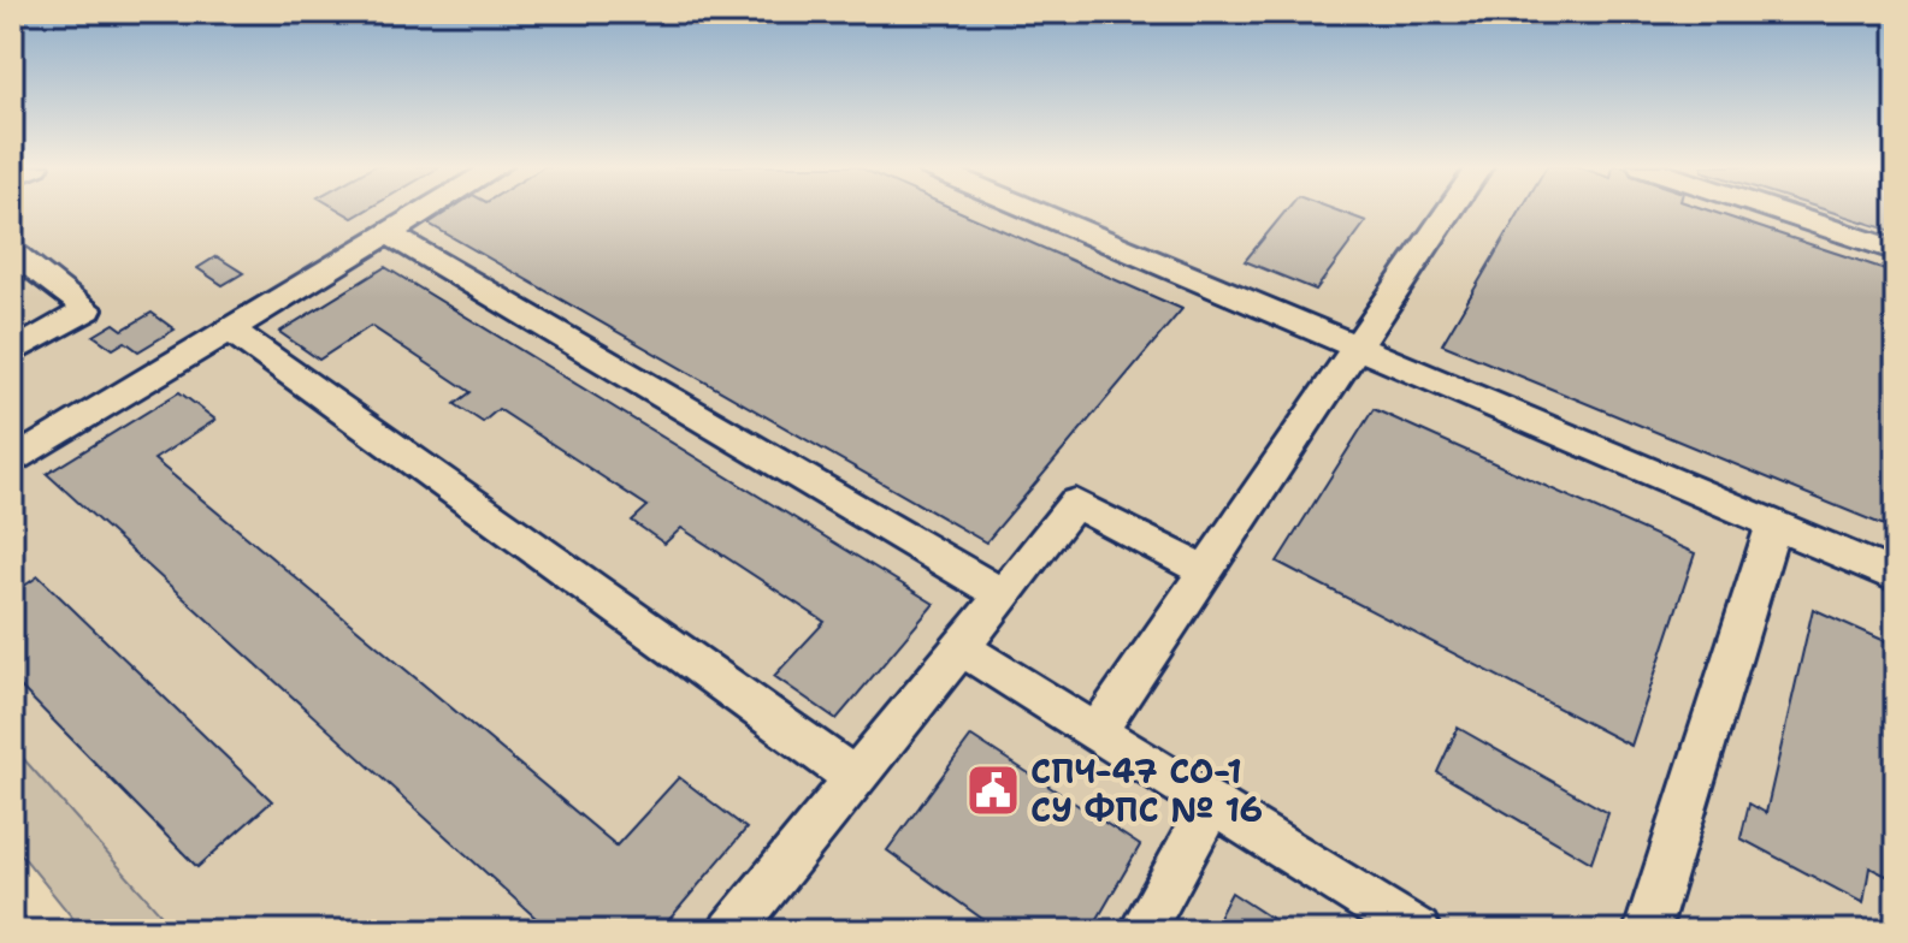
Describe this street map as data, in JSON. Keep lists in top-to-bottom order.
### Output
{
  "places": {
    "public building": ["СПЧ-47 СО-1 СУ ФПС № 16"]
  }
}
